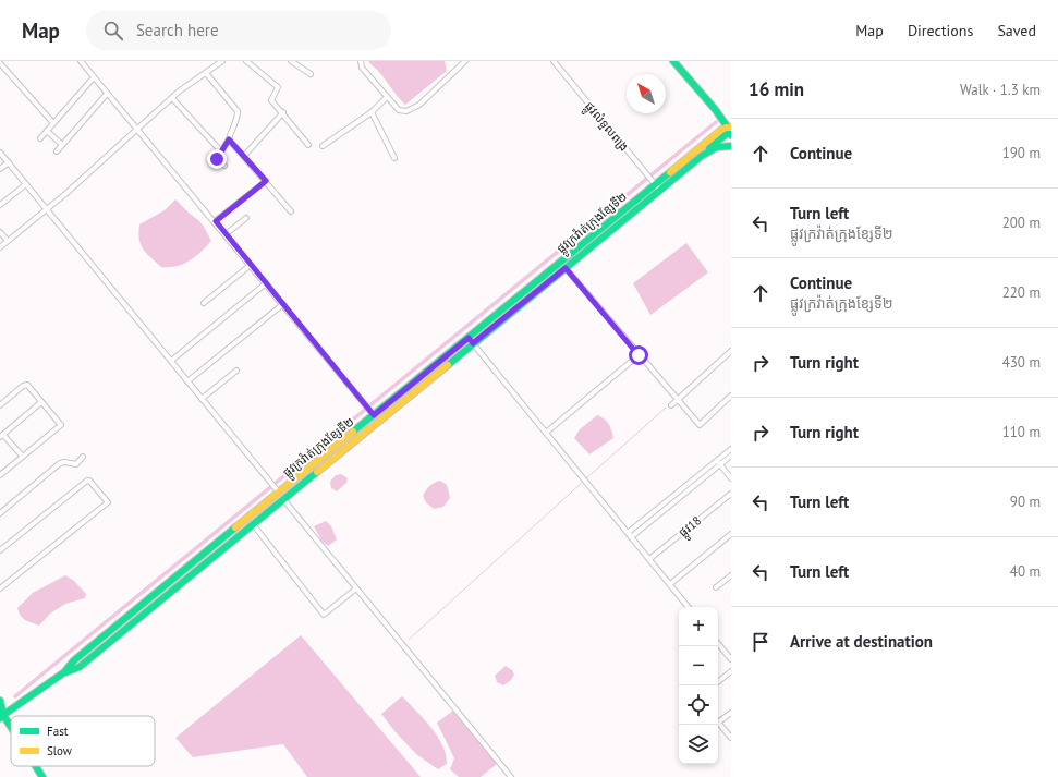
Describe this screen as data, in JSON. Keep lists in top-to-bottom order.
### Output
{
  "streets": {
    "main road": ["ផ្លូវក្រវ៉ាត់ក្រុងខ្សែទី២"],
    "street": ["ផ្លូវលំទួលពង្រ", "ផ្លូវ18"]
  },
  "crossings": [
    ["ផ្លូវលំទួលពង្រ", "ផ្លូវក្រវ៉ាត់ក្រុងខ្សែទី២"]
  ],
  "legend": ["Fast", "Slow"],
  "north": "top left",
  "page": {
    "header": "Map",
    "search": "Search here",
    "nav": ["Map", "Directions", "Saved"],
    "heading": ["16 min", "Walk · 1.3 km"],
    "list": [
      ["Continue", "190 m"],
      ["Turn left", "ផ្លូវក្រវ៉ាត់ក្រុងខ្សែទី២", "200 m"],
      ["Continue", "ផ្លូវក្រវ៉ាត់ក្រុងខ្សែទី២", "220 m"],
      ["Turn right", "430 m"],
      ["Turn right", "110 m"],
      ["Turn left", "90 m"],
      ["Turn left", "40 m"],
      "Arrive at destination"
    ],
    "map_buttons": ["+", "−"]
  }
}
